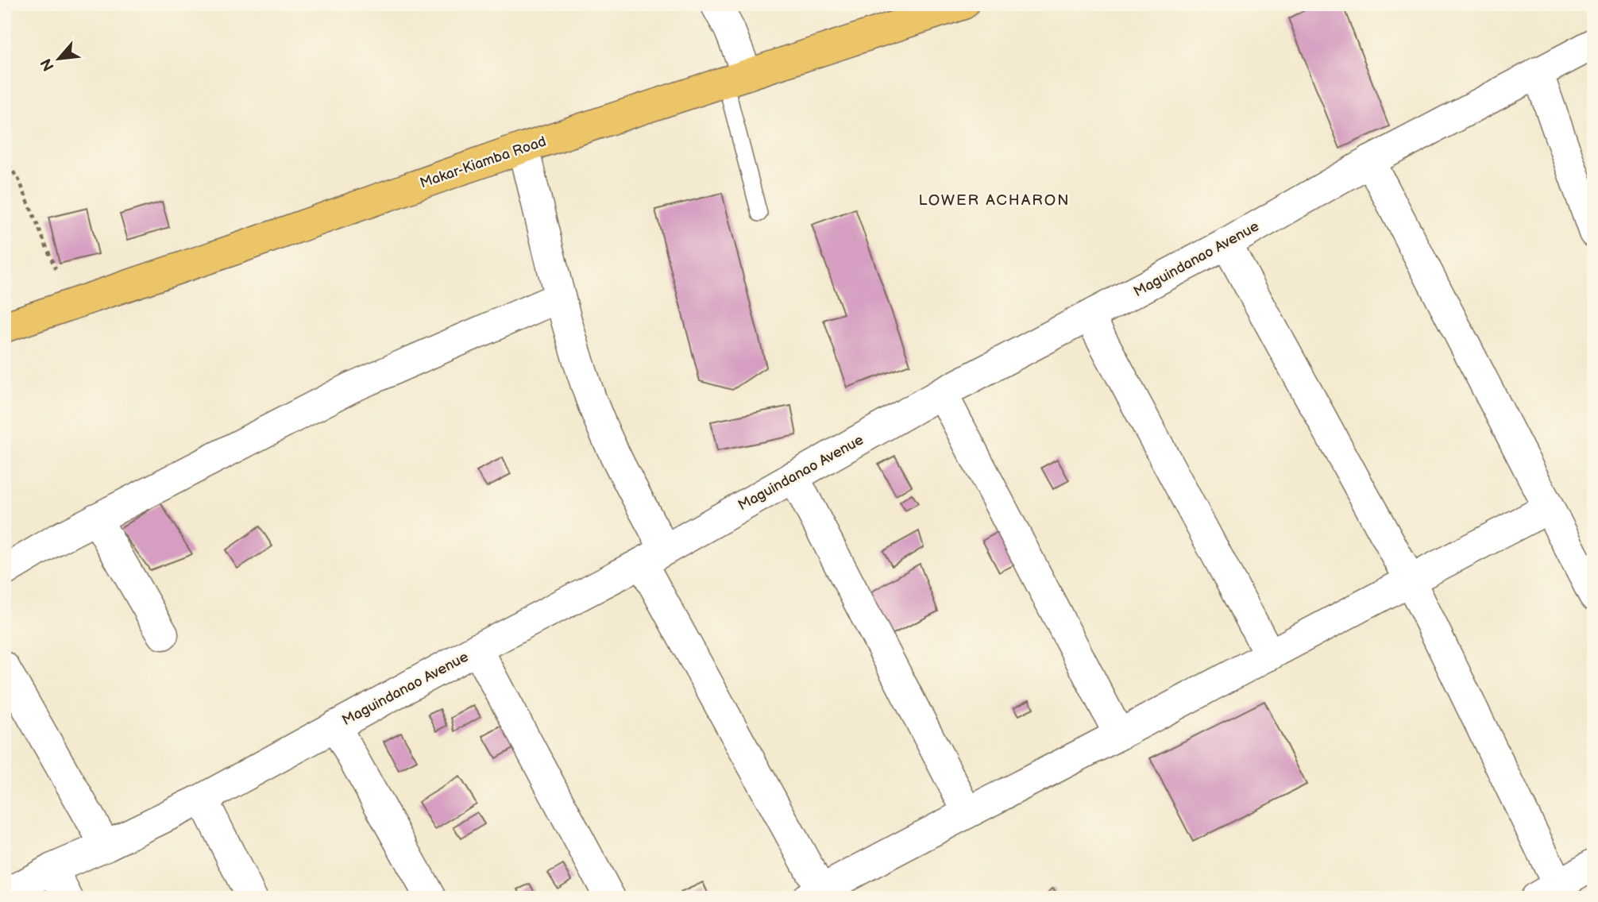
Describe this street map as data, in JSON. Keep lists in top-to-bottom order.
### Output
{
  "streets": {
    "main road": ["Makar-Kiamba Road"],
    "street": ["Maguindanao Avenue"]
  },
  "districts": ["LOWER ACHARON"],
  "north": "bottom left"
}
